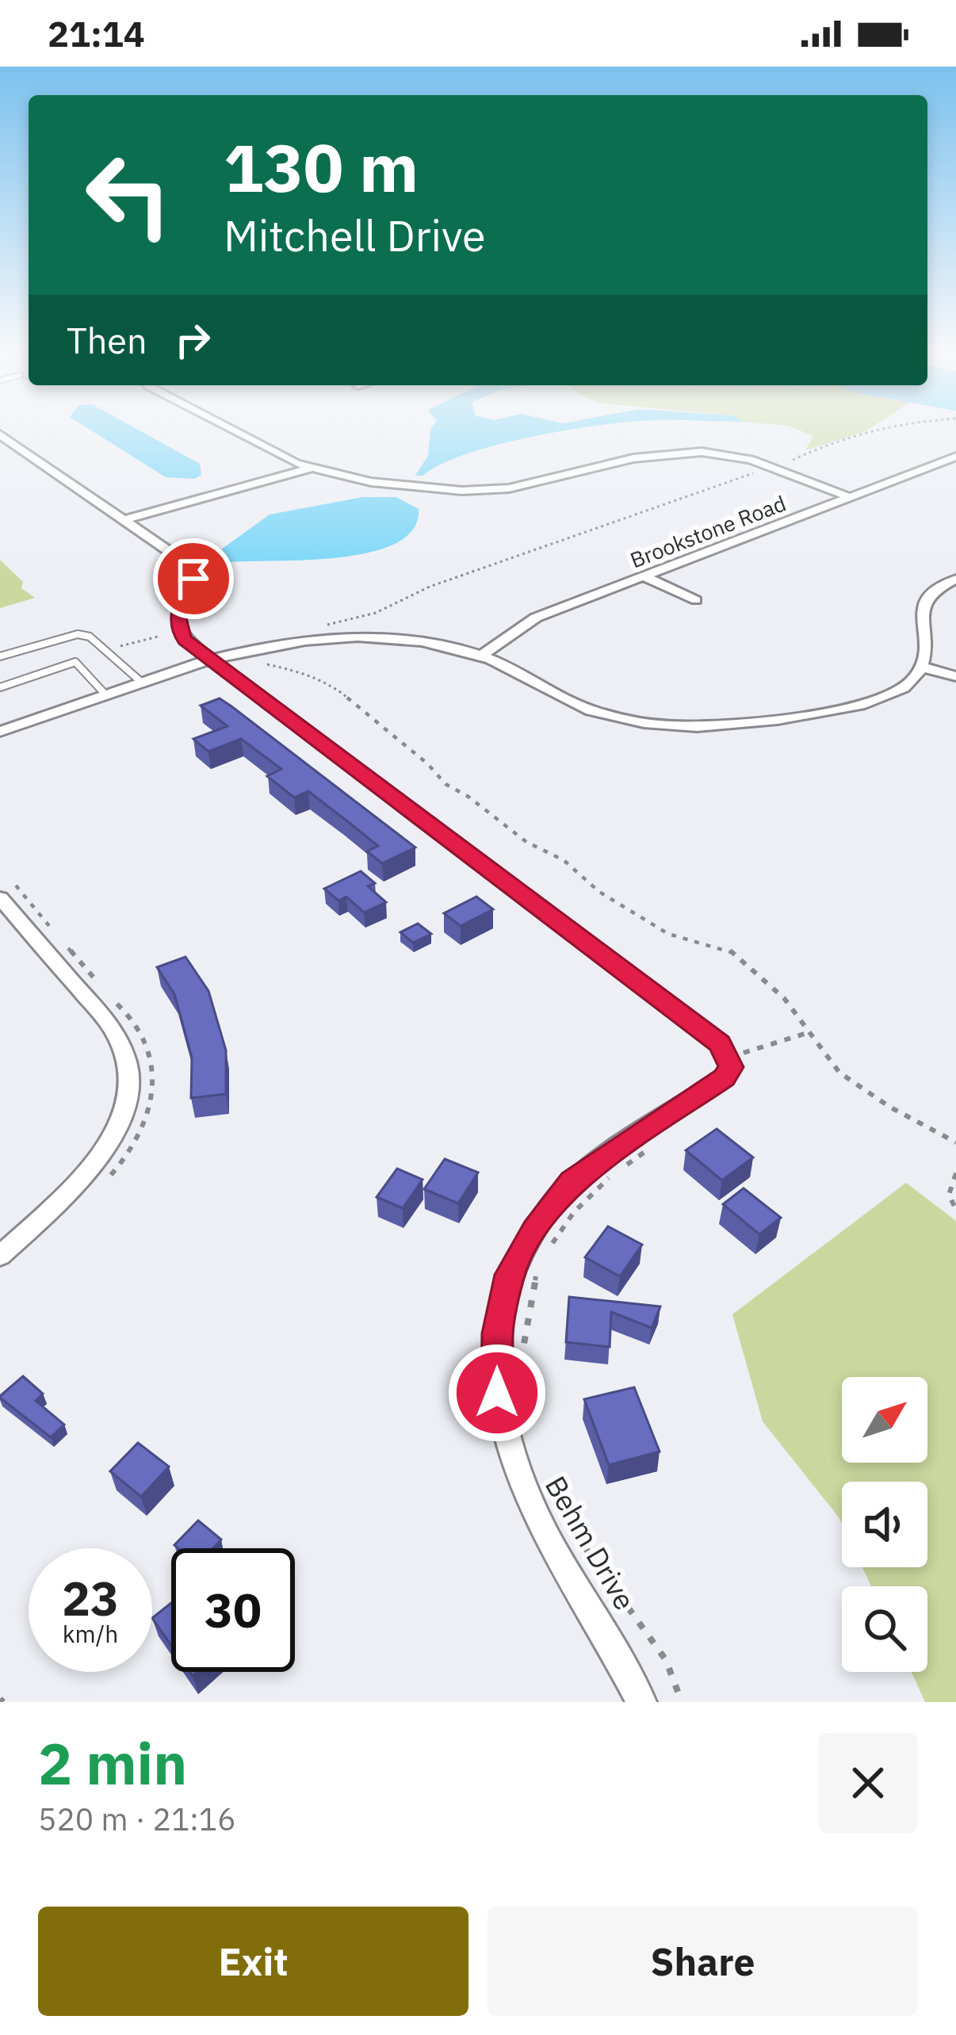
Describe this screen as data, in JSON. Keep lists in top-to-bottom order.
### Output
{
  "streets": {
    "street": ["Brookstone Road", "Behm Drive"]
  },
  "north": "top right",
  "page": {
    "status": "21:14",
    "turn": ["130 m", "Mitchell Drive"],
    "then": "Then",
    "speed": "23 km/h",
    "limit": "30",
    "heading": ["2 min", "520 m · 21:16"],
    "buttons": ["Exit", "Share"]
  }
}
